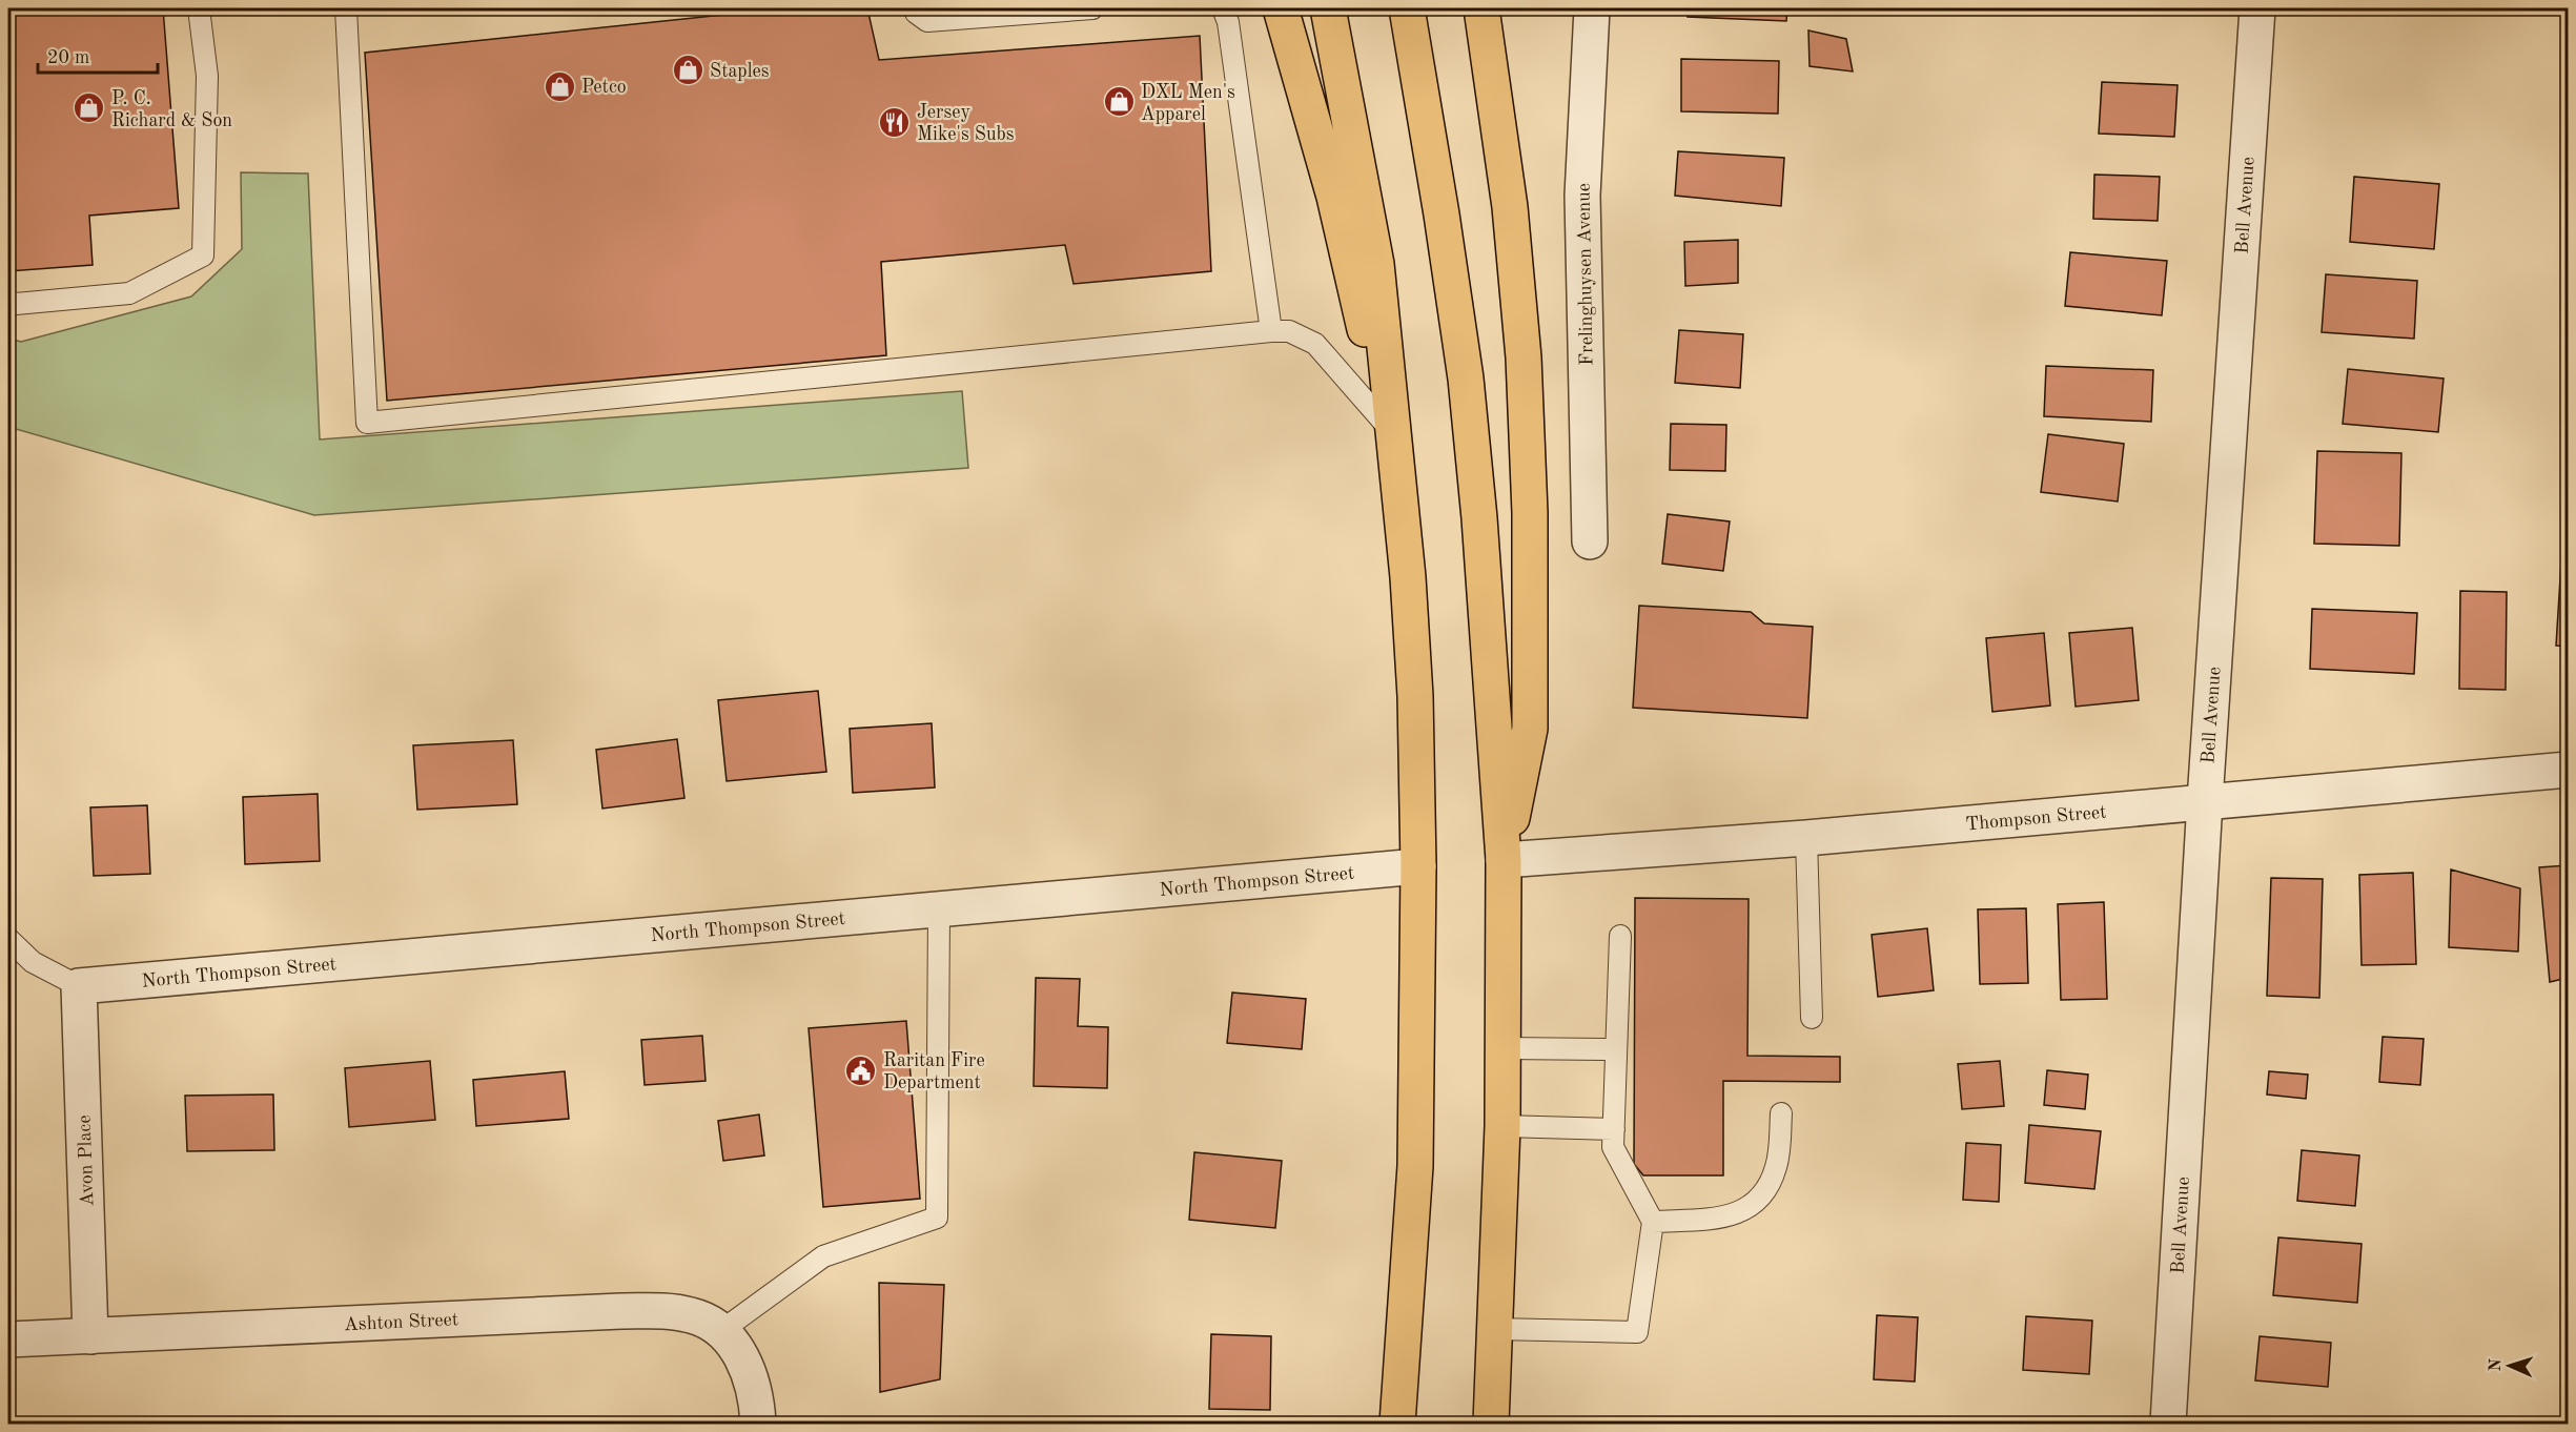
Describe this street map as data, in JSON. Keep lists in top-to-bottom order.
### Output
{
  "streets": {
    "street": [
      "Bell Avenue",
      "Frelinghuysen Avenue",
      "Thompson Street",
      "North Thompson Street",
      "Avon Place",
      "Ashton Street"
    ]
  },
  "crossings": [
    ["Bell Avenue", "Thompson Street"],
    ["North Thompson Street", "Avon Place"],
    ["Avon Place", "Ashton Street"]
  ],
  "places": {
    "shop": [
      "Staples",
      "Petco",
      "DXL Men's Apparel",
      "P. C. Richard & Son"
    ],
    "restaurant": ["Jersey Mike's Subs"],
    "public building": ["Raritan Fire Department"]
  },
  "scale_bar": "20 m",
  "north": "left"
}
